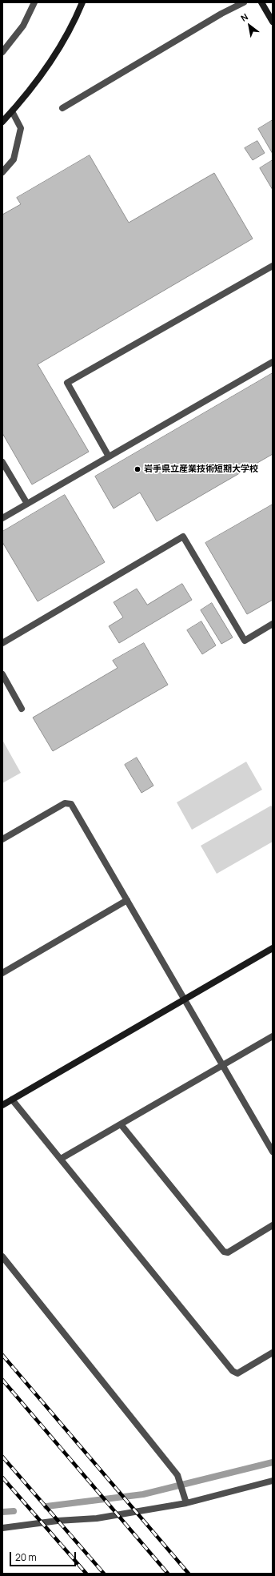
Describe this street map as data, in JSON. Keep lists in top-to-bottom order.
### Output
{
  "places": ["岩手県立産業技術短期大学校"],
  "scale_bar": "20 m",
  "north": "top left"
}
